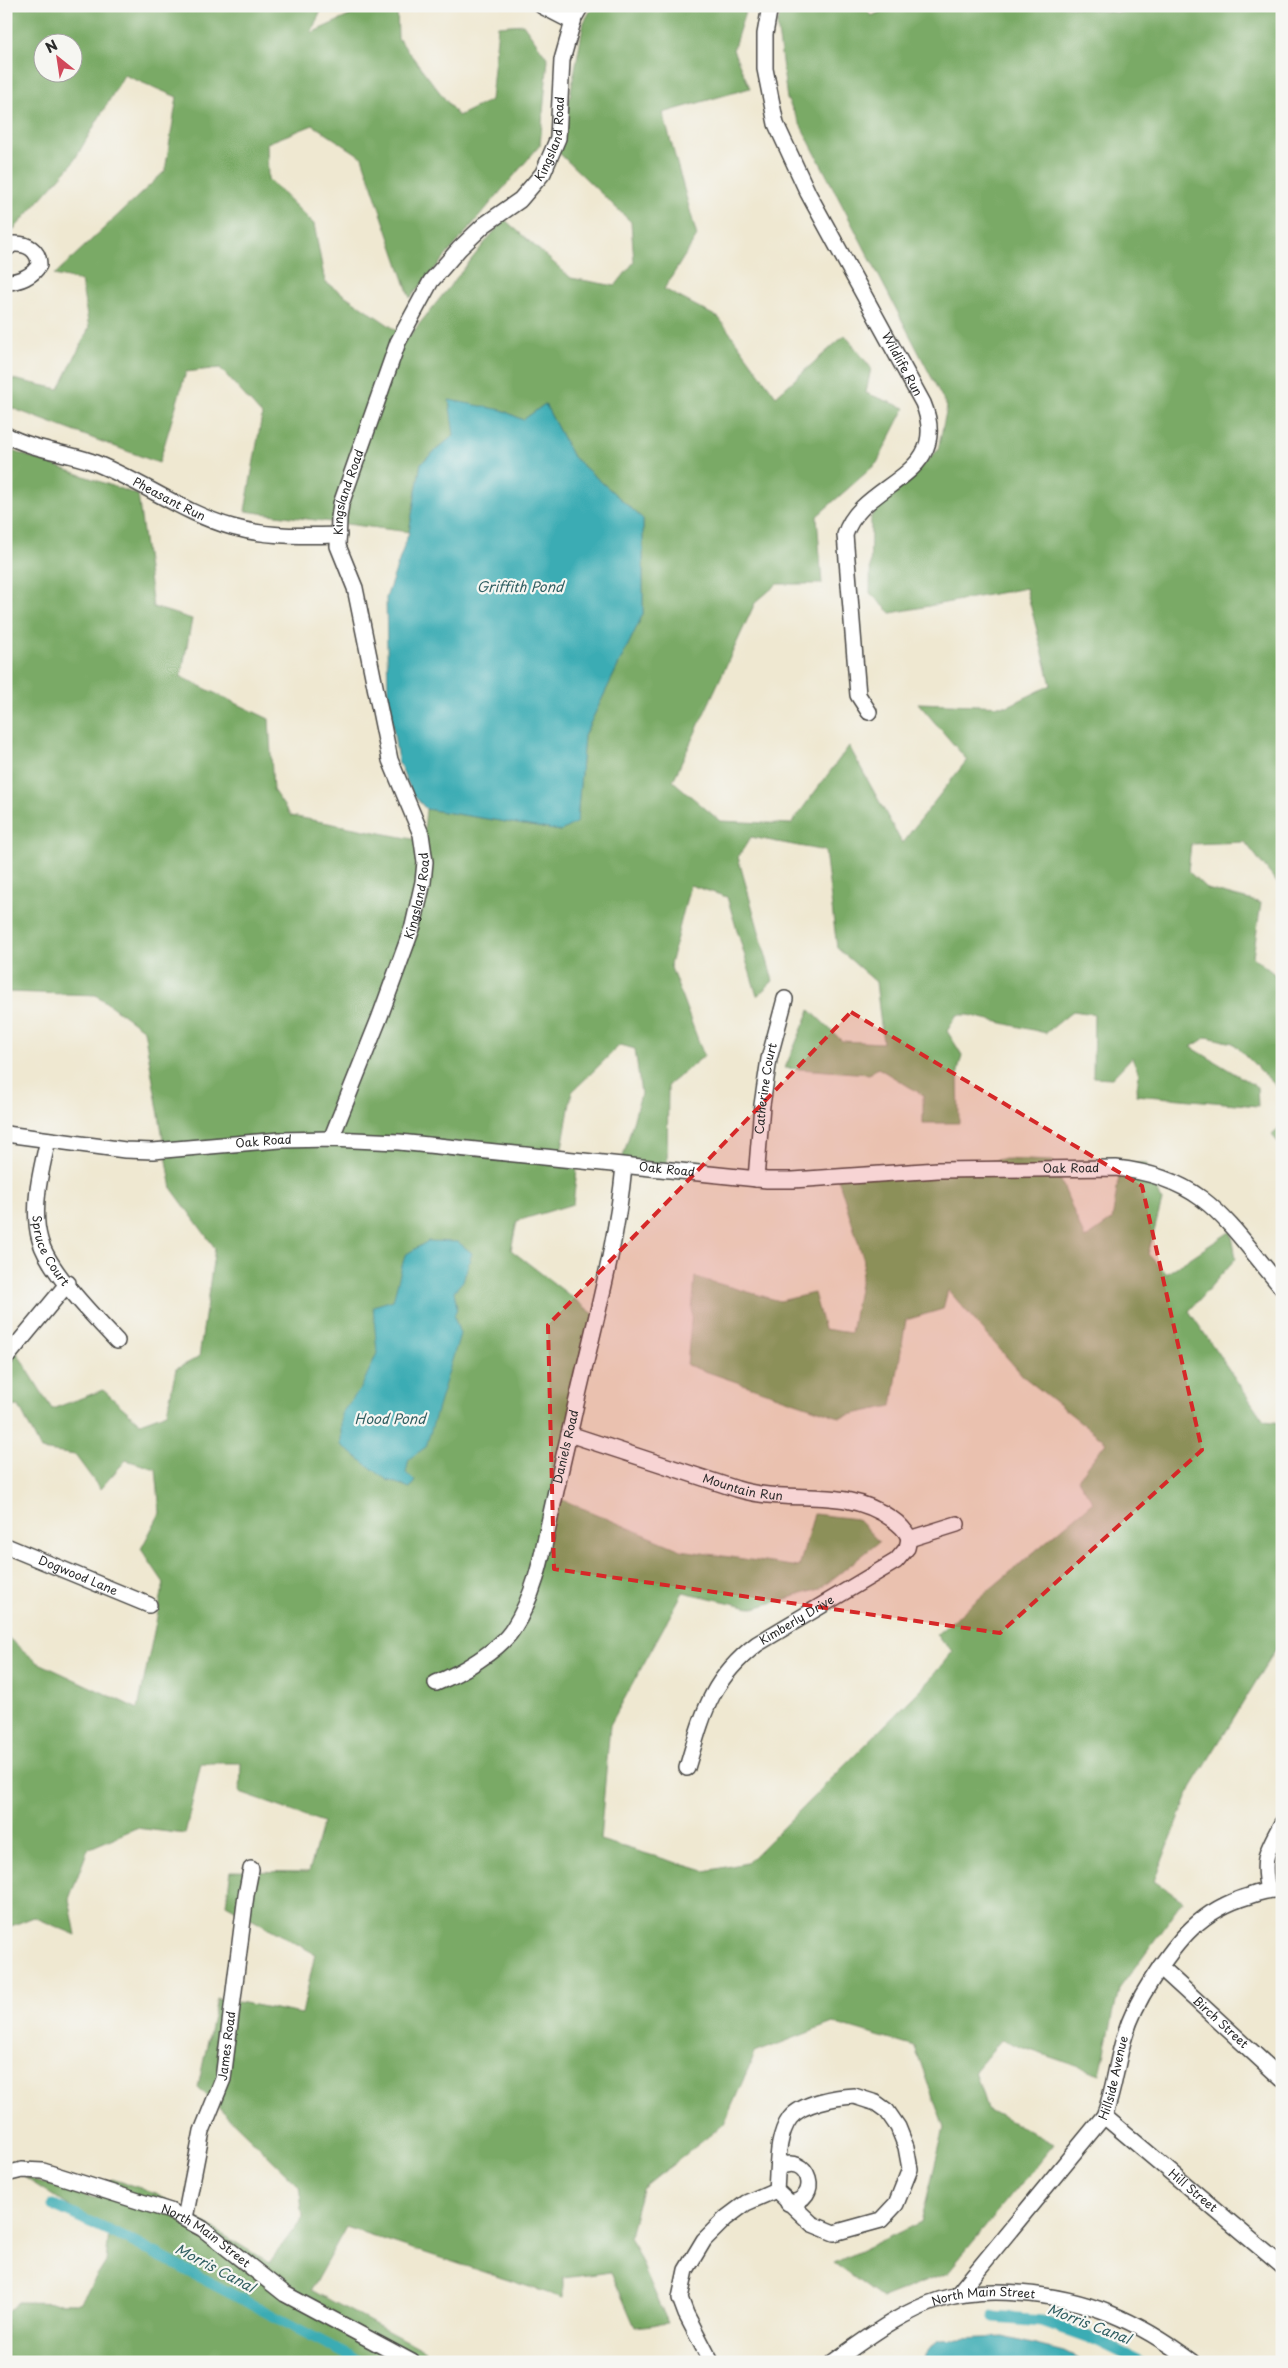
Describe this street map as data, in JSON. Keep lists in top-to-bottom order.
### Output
{
  "streets": {
    "street": [
      "Kingsland Road",
      "Wildlife Run",
      "Pheasant Run",
      "Catherine Court",
      "Oak Road",
      "Spruce Court",
      "Daniels Road",
      "Mountain Run",
      "Dogwood Lane",
      "Kimberly Drive",
      "Birch Street",
      "James Road",
      "Hillside Avenue",
      "Hill Street",
      "North Main Street"
    ]
  },
  "crossings": [
    ["Kingsland Road", "Pheasant Run"],
    ["Kingsland Road", "Oak Road"],
    ["Catherine Court", "Oak Road"],
    ["Oak Road", "Spruce Court"],
    ["Oak Road", "Daniels Road"],
    ["Daniels Road", "Mountain Run"],
    ["Mountain Run", "Kimberly Drive"],
    ["Birch Street", "Hillside Avenue"],
    ["James Road", "North Main Street"],
    ["Hillside Avenue", "Hill Street"],
    ["Hillside Avenue", "North Main Street"]
  ],
  "water": ["Griffith Pond", "Hood Pond", "Morris Canal"],
  "north": "top left"
}
